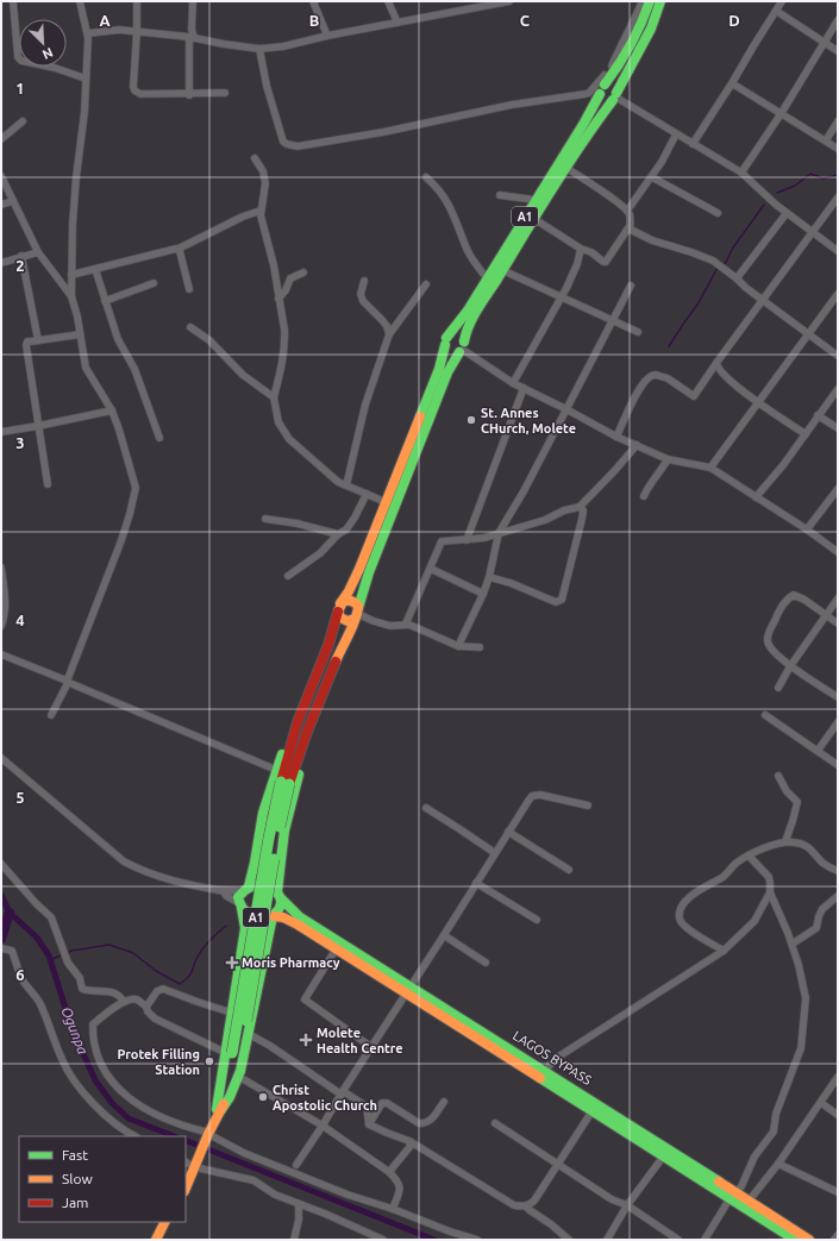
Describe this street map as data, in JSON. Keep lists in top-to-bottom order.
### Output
{
  "streets": {
    "main road": ["A1", "LAGOS BYPASS"]
  },
  "water": ["Ogunpa"],
  "places": {
    "other": ["St. Annes CHurch, Molete", "Protek Filling Station", "Christ Apostolic Church"],
    "health": ["Moris Pharmacy", "Molete Health Centre"]
  },
  "legend": ["Fast", "Slow", "Jam"],
  "north": "bottom right",
  "grid": {
    "columns": [
      "A",
      "B",
      "C",
      "D"
    ],
    "rows": [
      "1",
      "2",
      "3",
      "4",
      "5",
      "6"
    ]
  }
}
